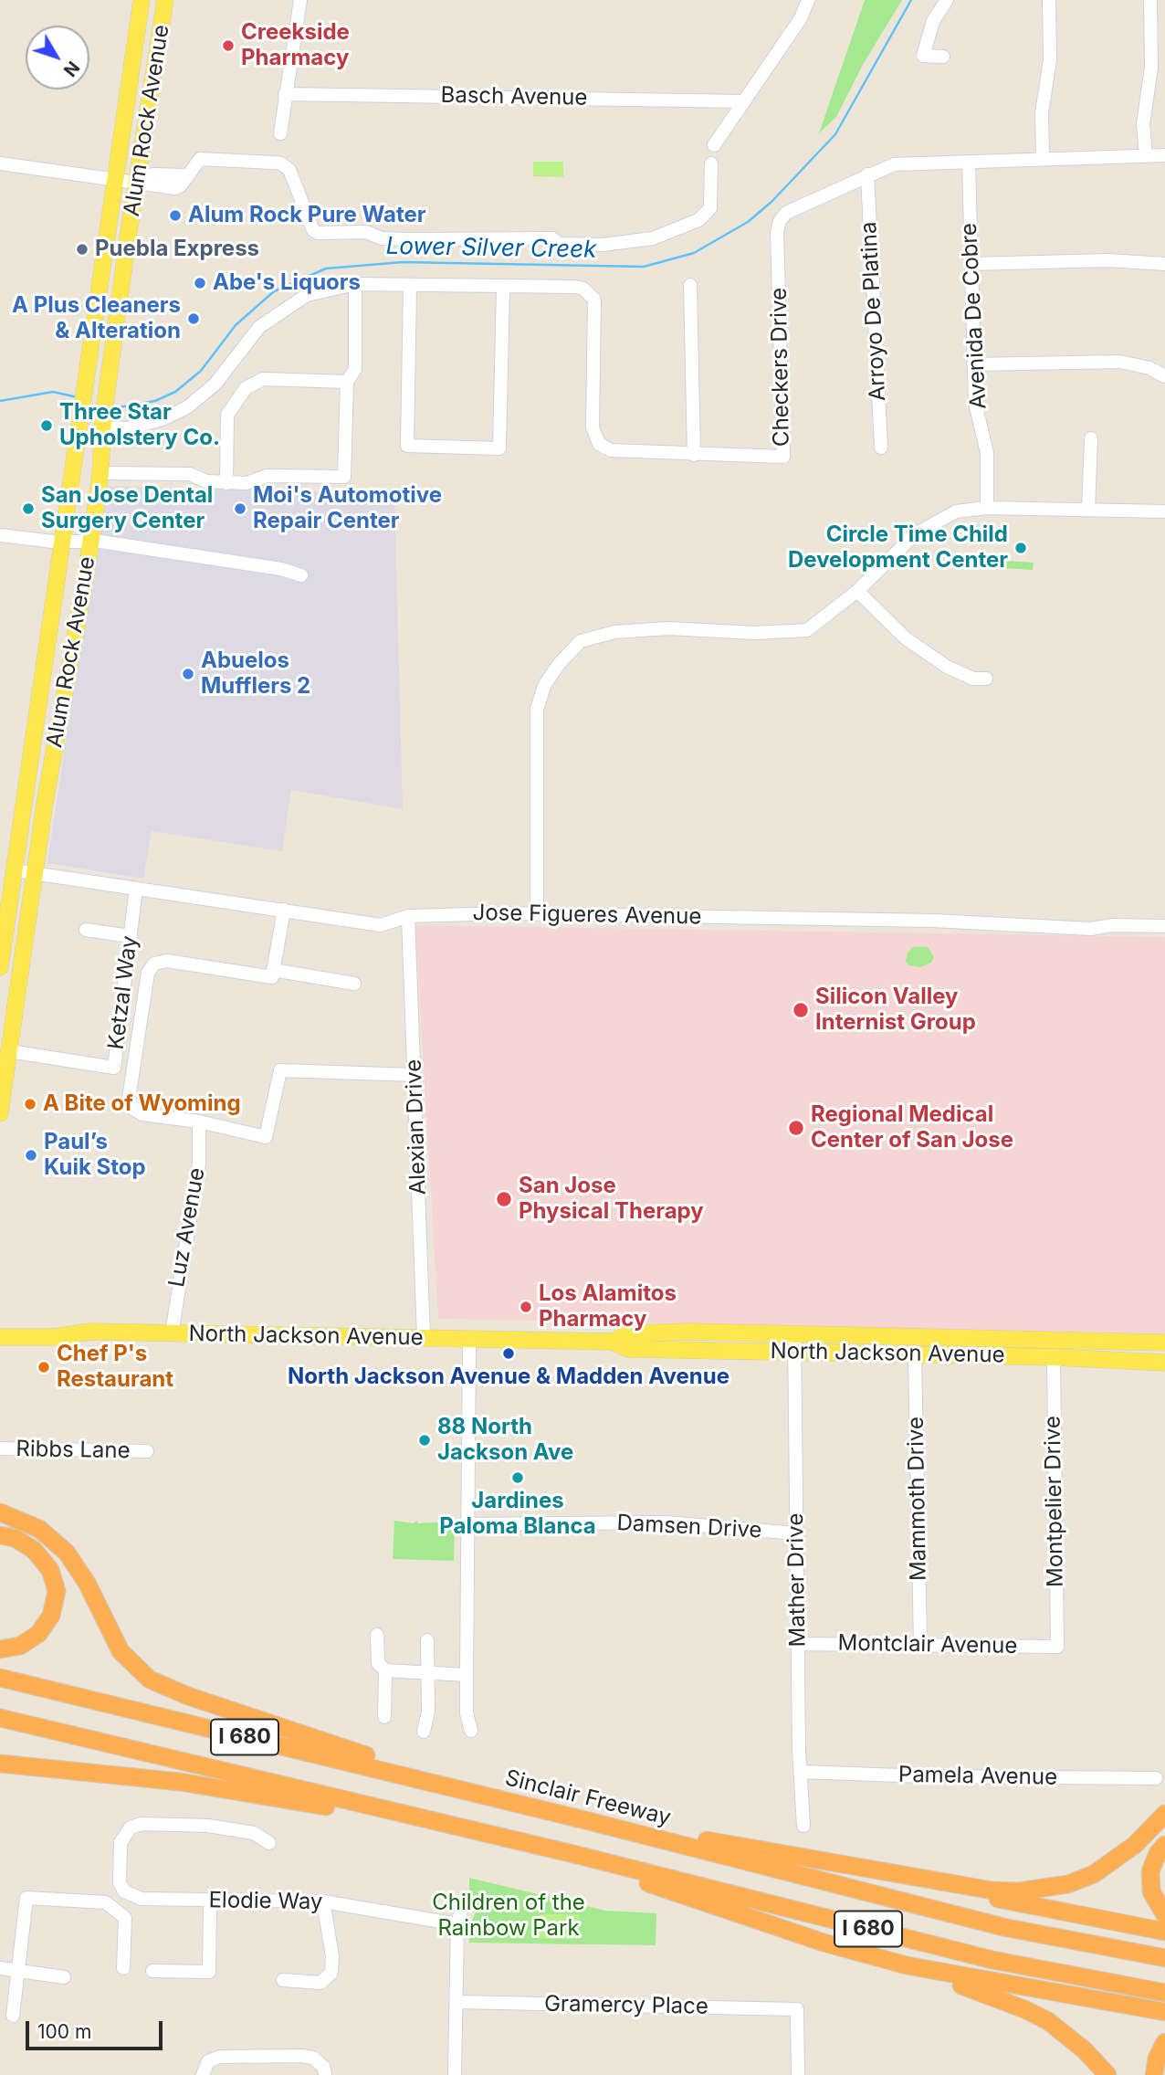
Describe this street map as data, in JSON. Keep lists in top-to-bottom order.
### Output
{
  "streets": {
    "highway": ["I 680", "Sinclair Freeway"],
    "main road": ["Alum Rock Avenue", "North Jackson Avenue"],
    "street": [
      "Basch Avenue",
      "Arroyo De Platina",
      "Avenida De Cobre",
      "Checkers Drive",
      "Jose Figueres Avenue",
      "Ketzal Way",
      "Alexian Drive",
      "Luz Avenue",
      "Ribbs Lane",
      "Mammoth Drive",
      "Montpelier Drive",
      "Damsen Drive",
      "Mather Drive",
      "Montclair Avenue",
      "Pamela Avenue",
      "Elodie Way",
      "Gramercy Place"
    ]
  },
  "crossings": [
    ["Alum Rock Avenue", "Checkers Drive"],
    ["Alum Rock Avenue", "Jose Figueres Avenue"],
    ["Alum Rock Avenue", "Ketzal Way"],
    ["Arroyo De Platina", "Checkers Drive"],
    ["Avenida De Cobre", "Checkers Drive"],
    ["Jose Figueres Avenue", "Ketzal Way"],
    ["Jose Figueres Avenue", "Alexian Drive"],
    ["Alexian Drive", "North Jackson Avenue"],
    ["Luz Avenue", "North Jackson Avenue"],
    ["North Jackson Avenue", "Mammoth Drive"],
    ["North Jackson Avenue", "Montpelier Drive"],
    ["North Jackson Avenue", "Mather Drive"],
    ["Mammoth Drive", "Montclair Avenue"],
    ["Montpelier Drive", "Montclair Avenue"],
    ["Damsen Drive", "Mather Drive"],
    ["Mather Drive", "Montclair Avenue"],
    ["Mather Drive", "Pamela Avenue"]
  ],
  "water": ["Lower Silver Creek"],
  "parks": ["Children of the Rainbow Park"],
  "places": [
    "Creekside Pharmacy",
    "Alum Rock Pure Water",
    "Puebla Express",
    "Abe's Liquors",
    "A Plus Cleaners & Alteration",
    "Three Star Upholstery Co.",
    "San Jose Dental Surgery Center",
    "Moi's Automotive Repair Center",
    "Circle Time Child Development Center",
    "Abuelos Mufflers 2",
    "Silicon Valley Internist Group",
    "A Bite of Wyoming",
    "Regional Medical Center of San Jose",
    "Paul’s Kuik Stop",
    "San Jose Physical Therapy",
    "Los Alamitos Pharmacy",
    "North Jackson Avenue & Madden Avenue",
    "Chef P's Restaurant",
    "88 North Jackson Ave",
    "Jardines Paloma Blanca"
  ],
  "scale_bar": "100 m",
  "north": "bottom right"
}
